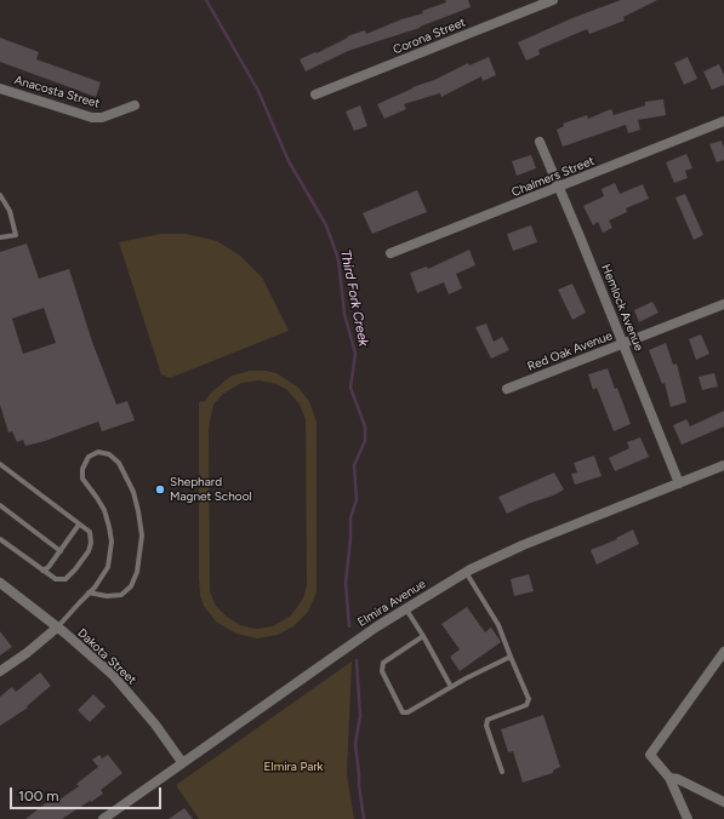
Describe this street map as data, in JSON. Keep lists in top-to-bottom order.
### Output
{
  "streets": {
    "street": [
      "Corona Street",
      "Anacosta Street",
      "Chalmers Street",
      "Hemlock Avenue",
      "Red Oak Avenue",
      "Elmira Avenue",
      "Dakota Street"
    ]
  },
  "crossings": [
    ["Chalmers Street", "Hemlock Avenue"],
    ["Hemlock Avenue", "Red Oak Avenue"],
    ["Hemlock Avenue", "Elmira Avenue"],
    ["Elmira Avenue", "Dakota Street"]
  ],
  "water": ["Third Fork Creek"],
  "parks": ["Elmira Park"],
  "places": ["Shephard Magnet School"],
  "scale_bar": "100 m"
}
